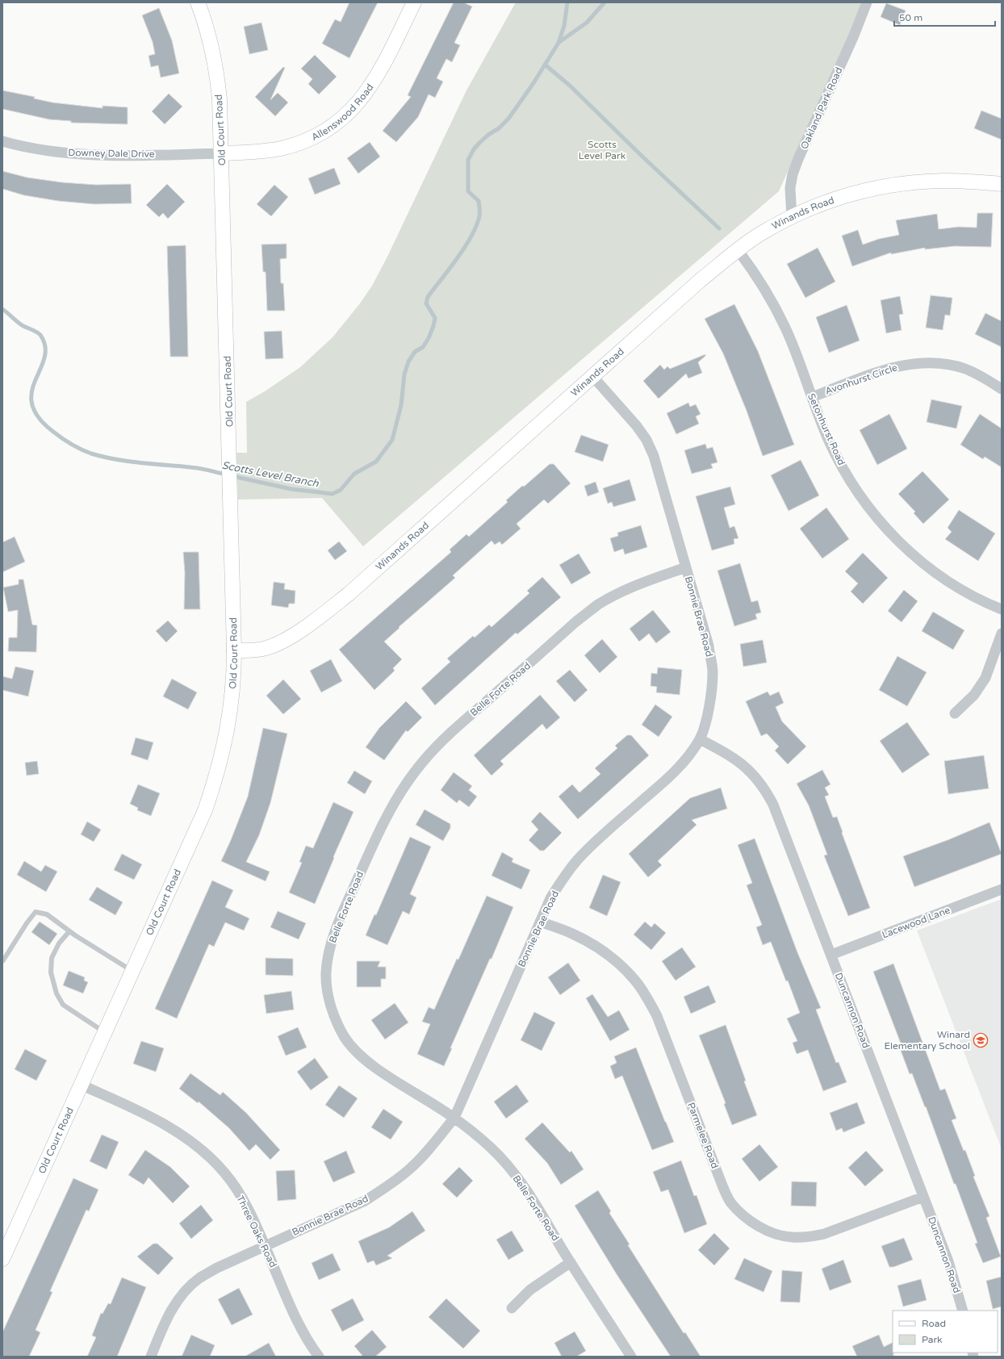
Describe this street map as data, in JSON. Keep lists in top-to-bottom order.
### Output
{
  "streets": {
    "main road": ["Allenswood Road", "Old Court Road", "Winands Road"],
    "street": [
      "Oakland Park Road",
      "Downey Dale Drive",
      "Avonhurst Circle",
      "Setonhurst Road",
      "Bonnie Brae Road",
      "Belle Forte Road",
      "Lacewood Lane",
      "Duncannon Road",
      "Parmelee Road",
      "Three Oaks Road"
    ]
  },
  "crossings": [
    ["Oakland Park Road", "Winands Road"],
    ["Allenswood Road", "Old Court Road"],
    ["Allenswood Road", "Downey Dale Drive"],
    ["Old Court Road", "Downey Dale Drive"],
    ["Old Court Road", "Winands Road"],
    ["Old Court Road", "Three Oaks Road"],
    ["Winands Road", "Setonhurst Road"],
    ["Winands Road", "Bonnie Brae Road"],
    ["Avonhurst Circle", "Setonhurst Road"],
    ["Bonnie Brae Road", "Belle Forte Road"],
    ["Bonnie Brae Road", "Duncannon Road"],
    ["Bonnie Brae Road", "Parmelee Road"],
    ["Bonnie Brae Road", "Three Oaks Road"],
    ["Lacewood Lane", "Duncannon Road"],
    ["Duncannon Road", "Parmelee Road"]
  ],
  "water": ["Scotts Level Branch"],
  "parks": ["Scotts Level Park"],
  "places": {
    "school or university": ["Winard Elementary School"]
  },
  "legend": ["Road", "Park"],
  "scale_bar": "50 m"
}
